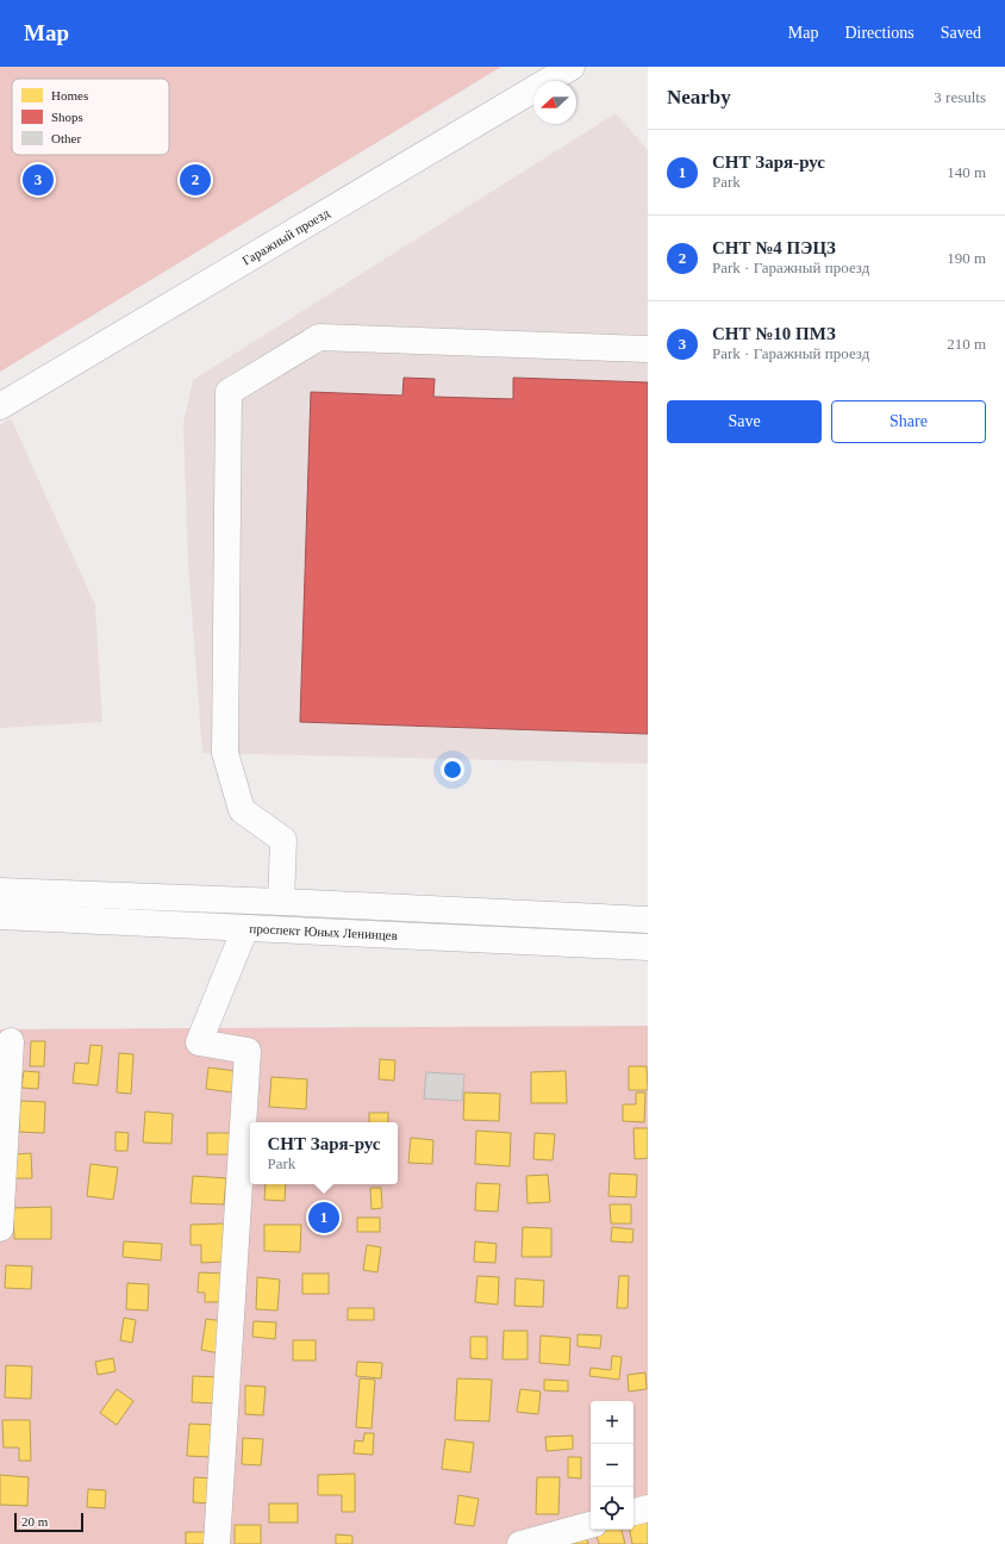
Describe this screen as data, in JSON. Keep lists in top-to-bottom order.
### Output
{
  "streets": {
    "main road": ["Гаражный проезд", "проспект Юных Ленинцев"]
  },
  "legend": ["Homes", "Shops", "Other"],
  "scale_bar": "20 m",
  "north": "left",
  "page": {
    "header": "Map",
    "nav": ["Map", "Directions", "Saved"],
    "heading": ["Nearby", "3 results"],
    "list": [
      {
        "mark": "1",
        "name": "СНТ Заря-рус",
        "note": "Park",
        "value": "140 m"
      },
      {
        "mark": "2",
        "name": "СНТ №4 ПЭЦЗ",
        "note": "Park · Гаражный проезд",
        "value": "190 m"
      },
      {
        "mark": "3",
        "name": "СНТ №10 ПМЗ",
        "note": "Park · Гаражный проезд",
        "value": "210 m"
      }
    ],
    "pins": ["2", "3", "1"],
    "buttons": ["Save", "Share"],
    "popup": ["СНТ Заря-рус", "Park"],
    "map_buttons": ["+", "−"],
    "scale": "20 m"
  }
}
